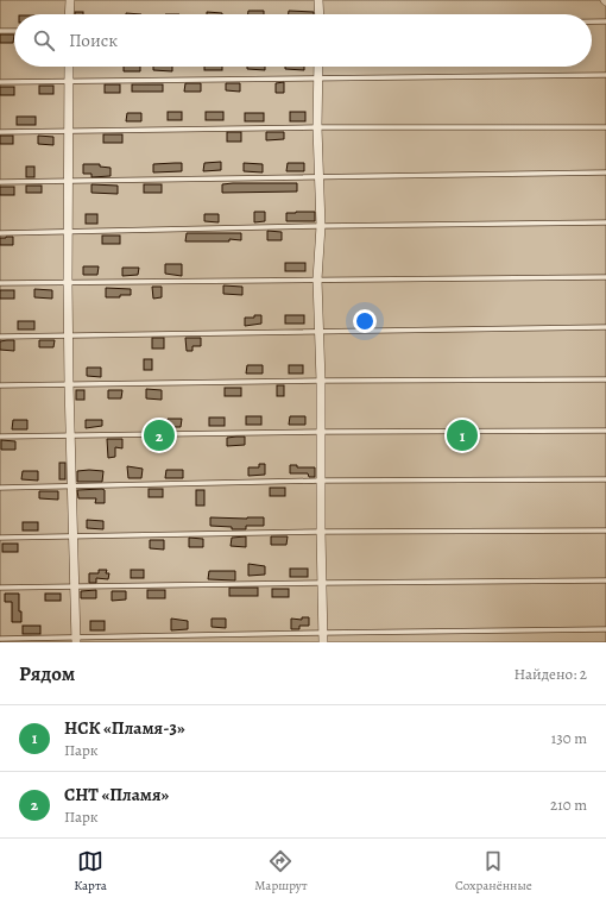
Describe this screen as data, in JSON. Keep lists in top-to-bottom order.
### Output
{
  "page": {
    "search": "Поиск",
    "pins": ["1", "2"],
    "heading": ["Рядом", "Найдено: 2"],
    "list": [
      {
        "mark": "1",
        "name": "НСК «Пламя-3»",
        "note": "Парк",
        "value": "130 m"
      },
      {
        "mark": "2",
        "name": "СНТ «Пламя»",
        "note": "Парк",
        "value": "210 m"
      }
    ],
    "nav": ["Карта", "Маршрут", "Сохранённые"]
  }
}
